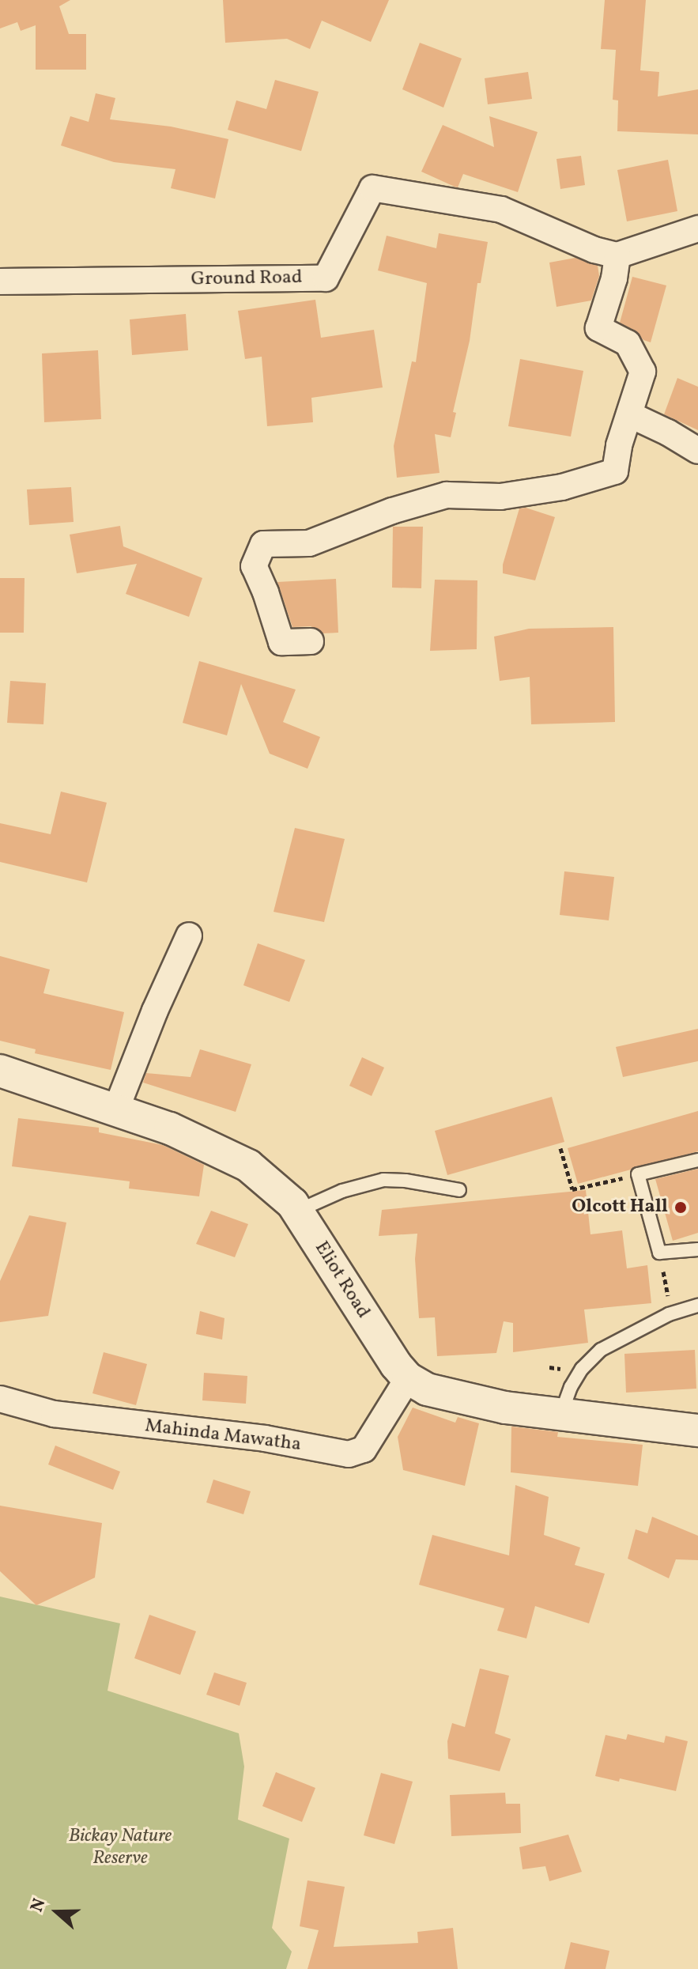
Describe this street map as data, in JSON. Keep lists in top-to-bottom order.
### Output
{
  "streets": {
    "street": ["Ground Road", "Eliot Road", "Mahinda Mawatha"]
  },
  "crossings": [
    ["Eliot Road", "Mahinda Mawatha"]
  ],
  "parks": ["Bickay Nature Reserve"],
  "places": ["Olcott Hall"],
  "north": "left"
}
